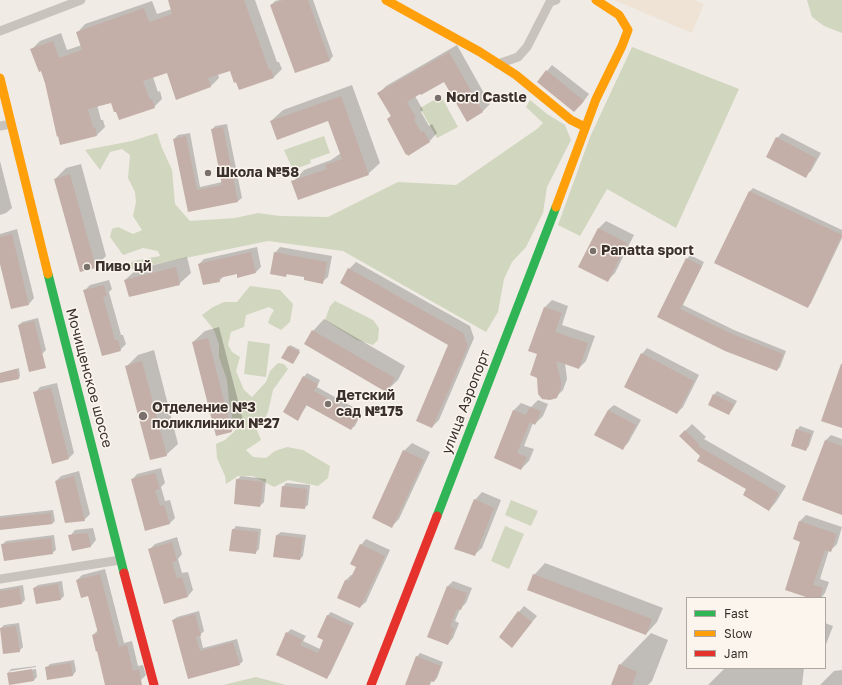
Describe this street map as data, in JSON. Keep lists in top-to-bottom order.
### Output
{
  "streets": {
    "street": ["Мочищенское шоссе", "улица Аэропорт"]
  },
  "places": [
    "Nord Castle",
    "Школа №58",
    "Panatta sport",
    "Пиво цй",
    "Детский сад №175",
    "Отделение №3 поликлиники №27"
  ],
  "legend": ["Fast", "Slow", "Jam"]
}
